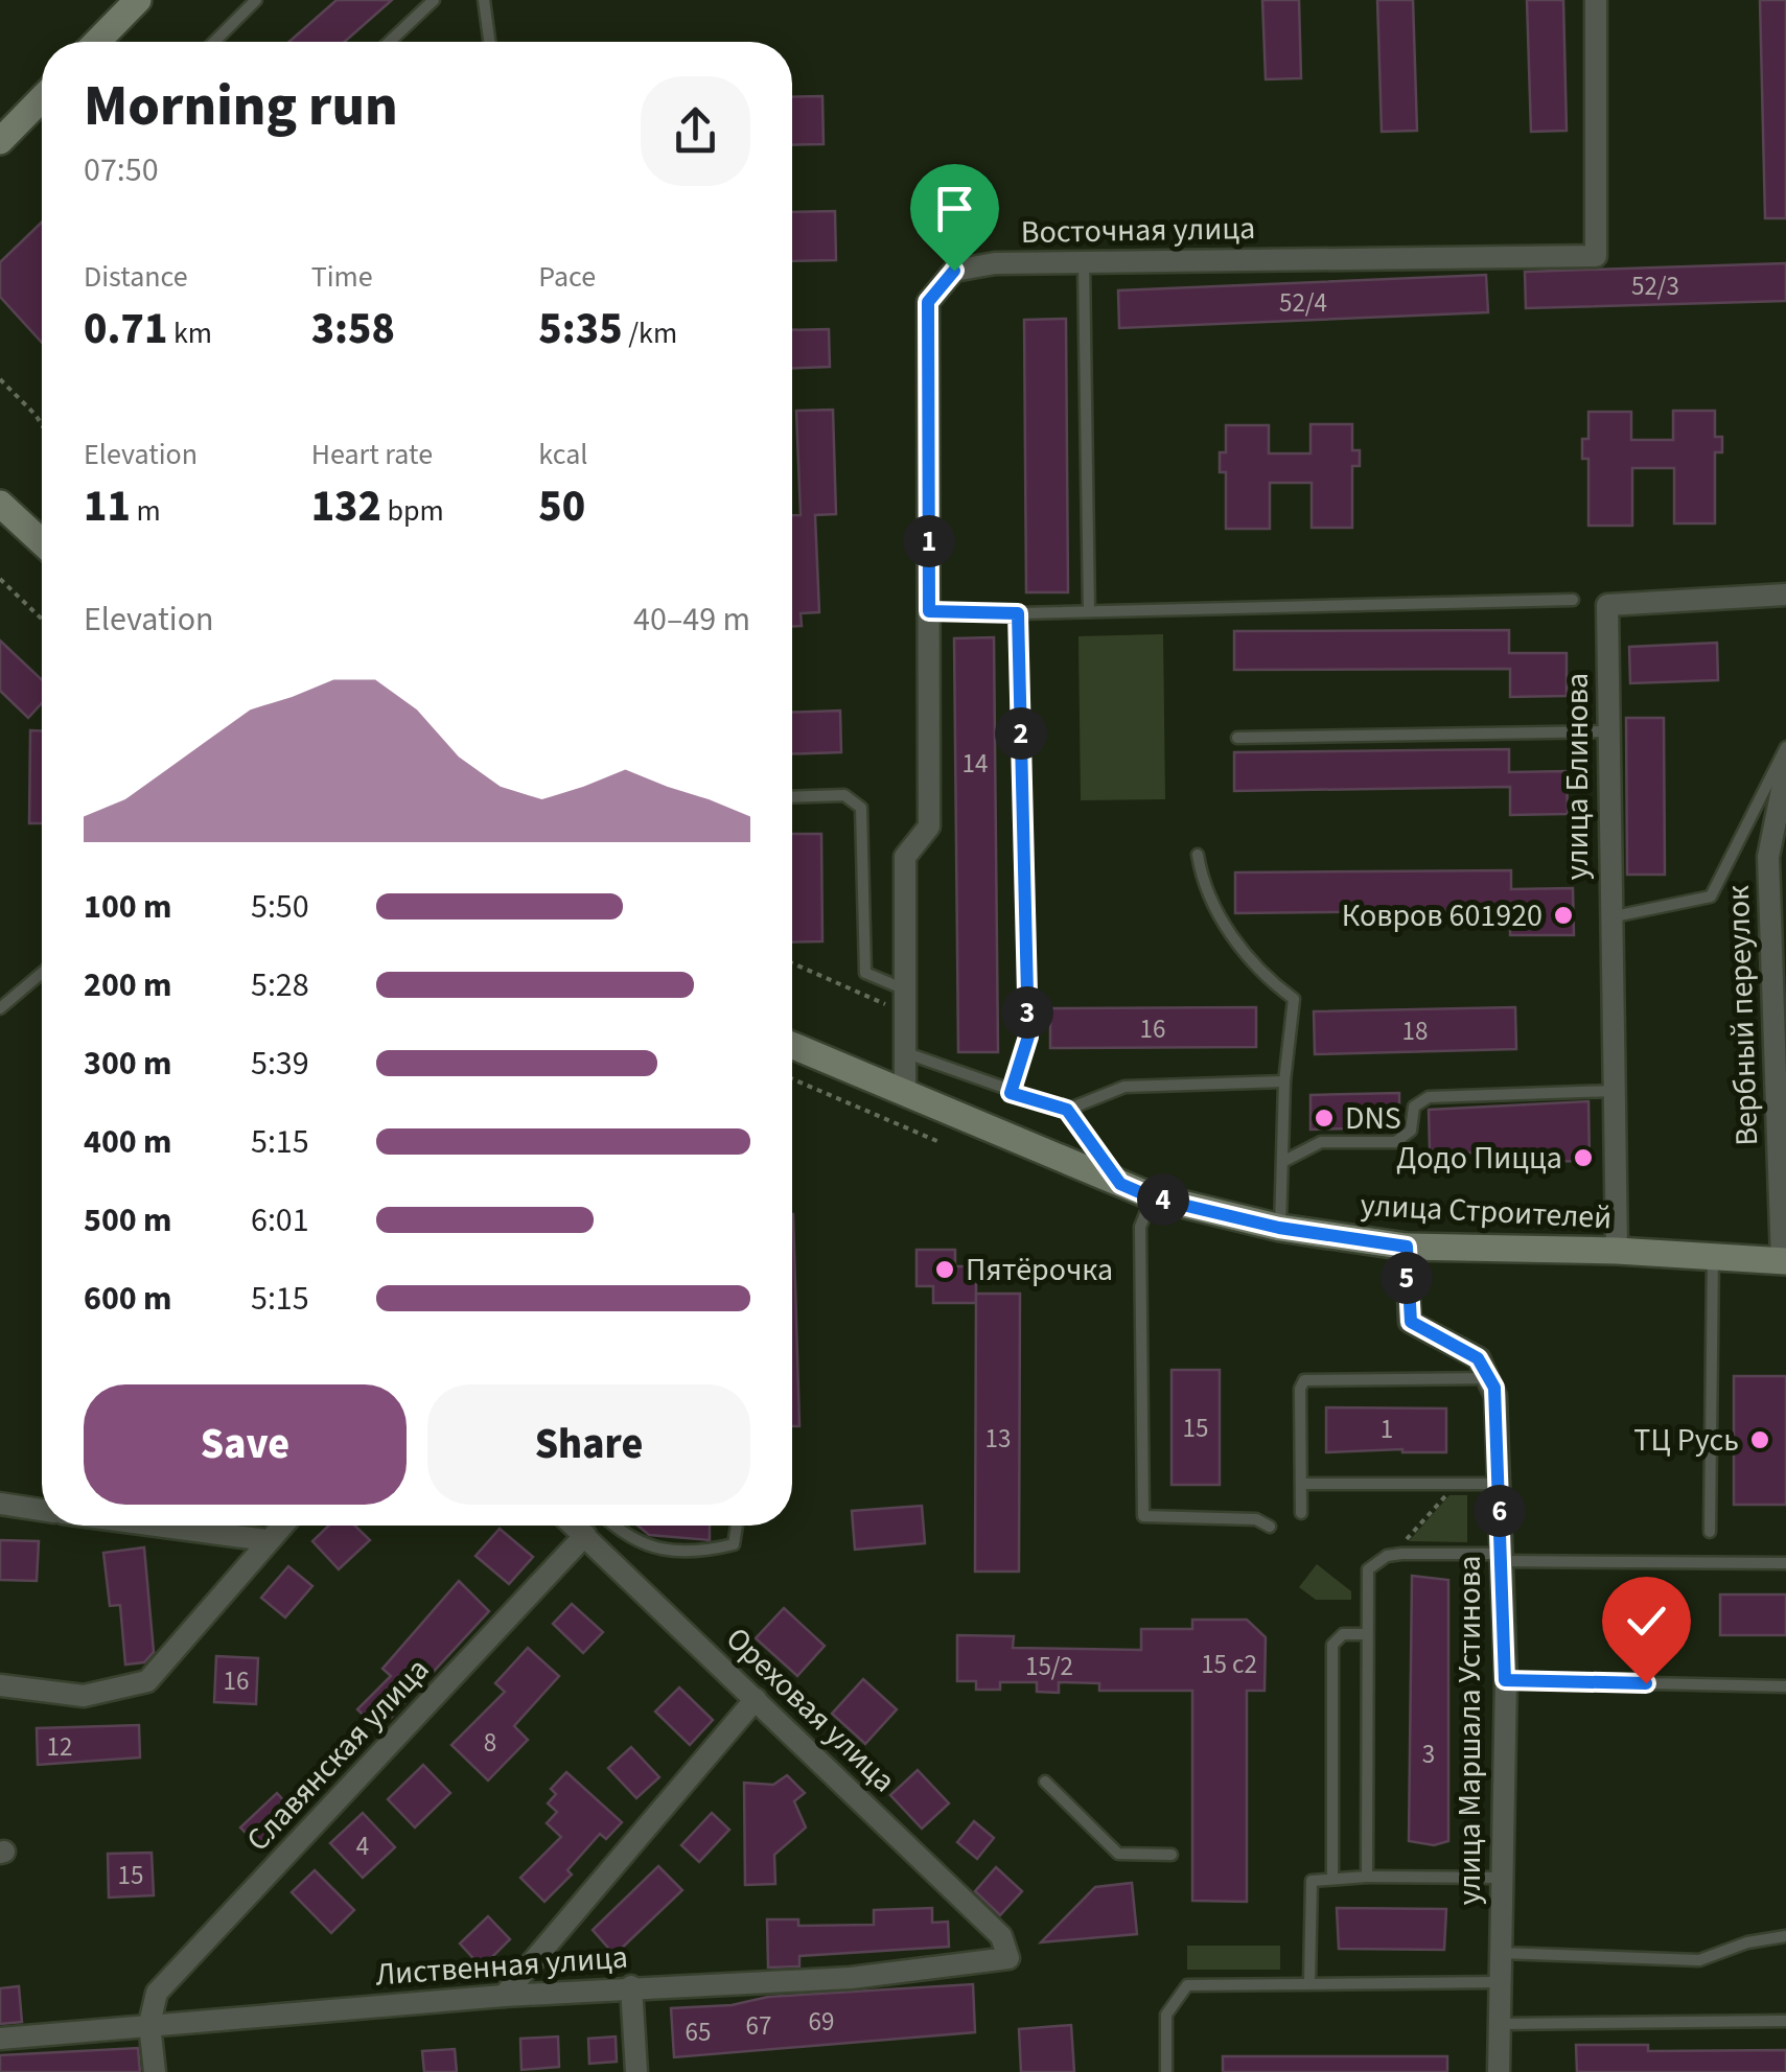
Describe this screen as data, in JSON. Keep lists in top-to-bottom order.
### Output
{
  "streets": {
    "main road": ["улица Строителей"],
    "street": [
      "Восточная улица",
      "улица Блинова",
      "Вербный переулок",
      "Ореховая улица",
      "улица Маршала Устинова",
      "Славянская улица",
      "Лиственная улица"
    ]
  },
  "crossings": [
    ["Восточная улица", "улица Строителей"],
    ["улица Блинова", "улица Строителей"],
    ["Вербный переулок", "улица Строителей"],
    ["Ореховая улица", "Славянская улица"],
    ["Ореховая улица", "Лиственная улица"],
    ["Славянская улица", "Лиственная улица"]
  ],
  "places": [
    "Ковров 601920",
    "DNS",
    "Додо Пицца",
    "Пятёрочка",
    "ТЦ Русь"
  ],
  "house_numbers": [
    "52/3",
    "52/4",
    "14",
    "16",
    "18",
    "15",
    "1",
    "13",
    "15 с2",
    "15/2",
    "16",
    "8",
    "12",
    "3",
    "4",
    "15",
    "69",
    "67",
    "65"
  ],
  "page": {
    "heading": ["Morning run", "07:50"],
    "stats": [
      ["Distance", "0.71 km"],
      ["Time", "3:58"],
      ["Pace", "5:35 /km"],
      ["Elevation", "11 m"],
      ["Heart rate", "132 bpm"],
      ["kcal", "50"]
    ],
    "pins": [
      "1",
      "2",
      "3",
      "4",
      "5",
      "6"
    ],
    "chart": ["Elevation", "40–49 m"],
    "list": [
      {
        "name": "100 m",
        "note": "5:50"
      },
      {
        "name": "200 m",
        "note": "5:28"
      },
      {
        "name": "300 m",
        "note": "5:39"
      },
      {
        "name": "400 m",
        "note": "5:15"
      },
      {
        "name": "500 m",
        "note": "6:01"
      },
      {
        "name": "600 m",
        "note": "5:15"
      }
    ],
    "buttons": ["Save", "Share"]
  }
}
